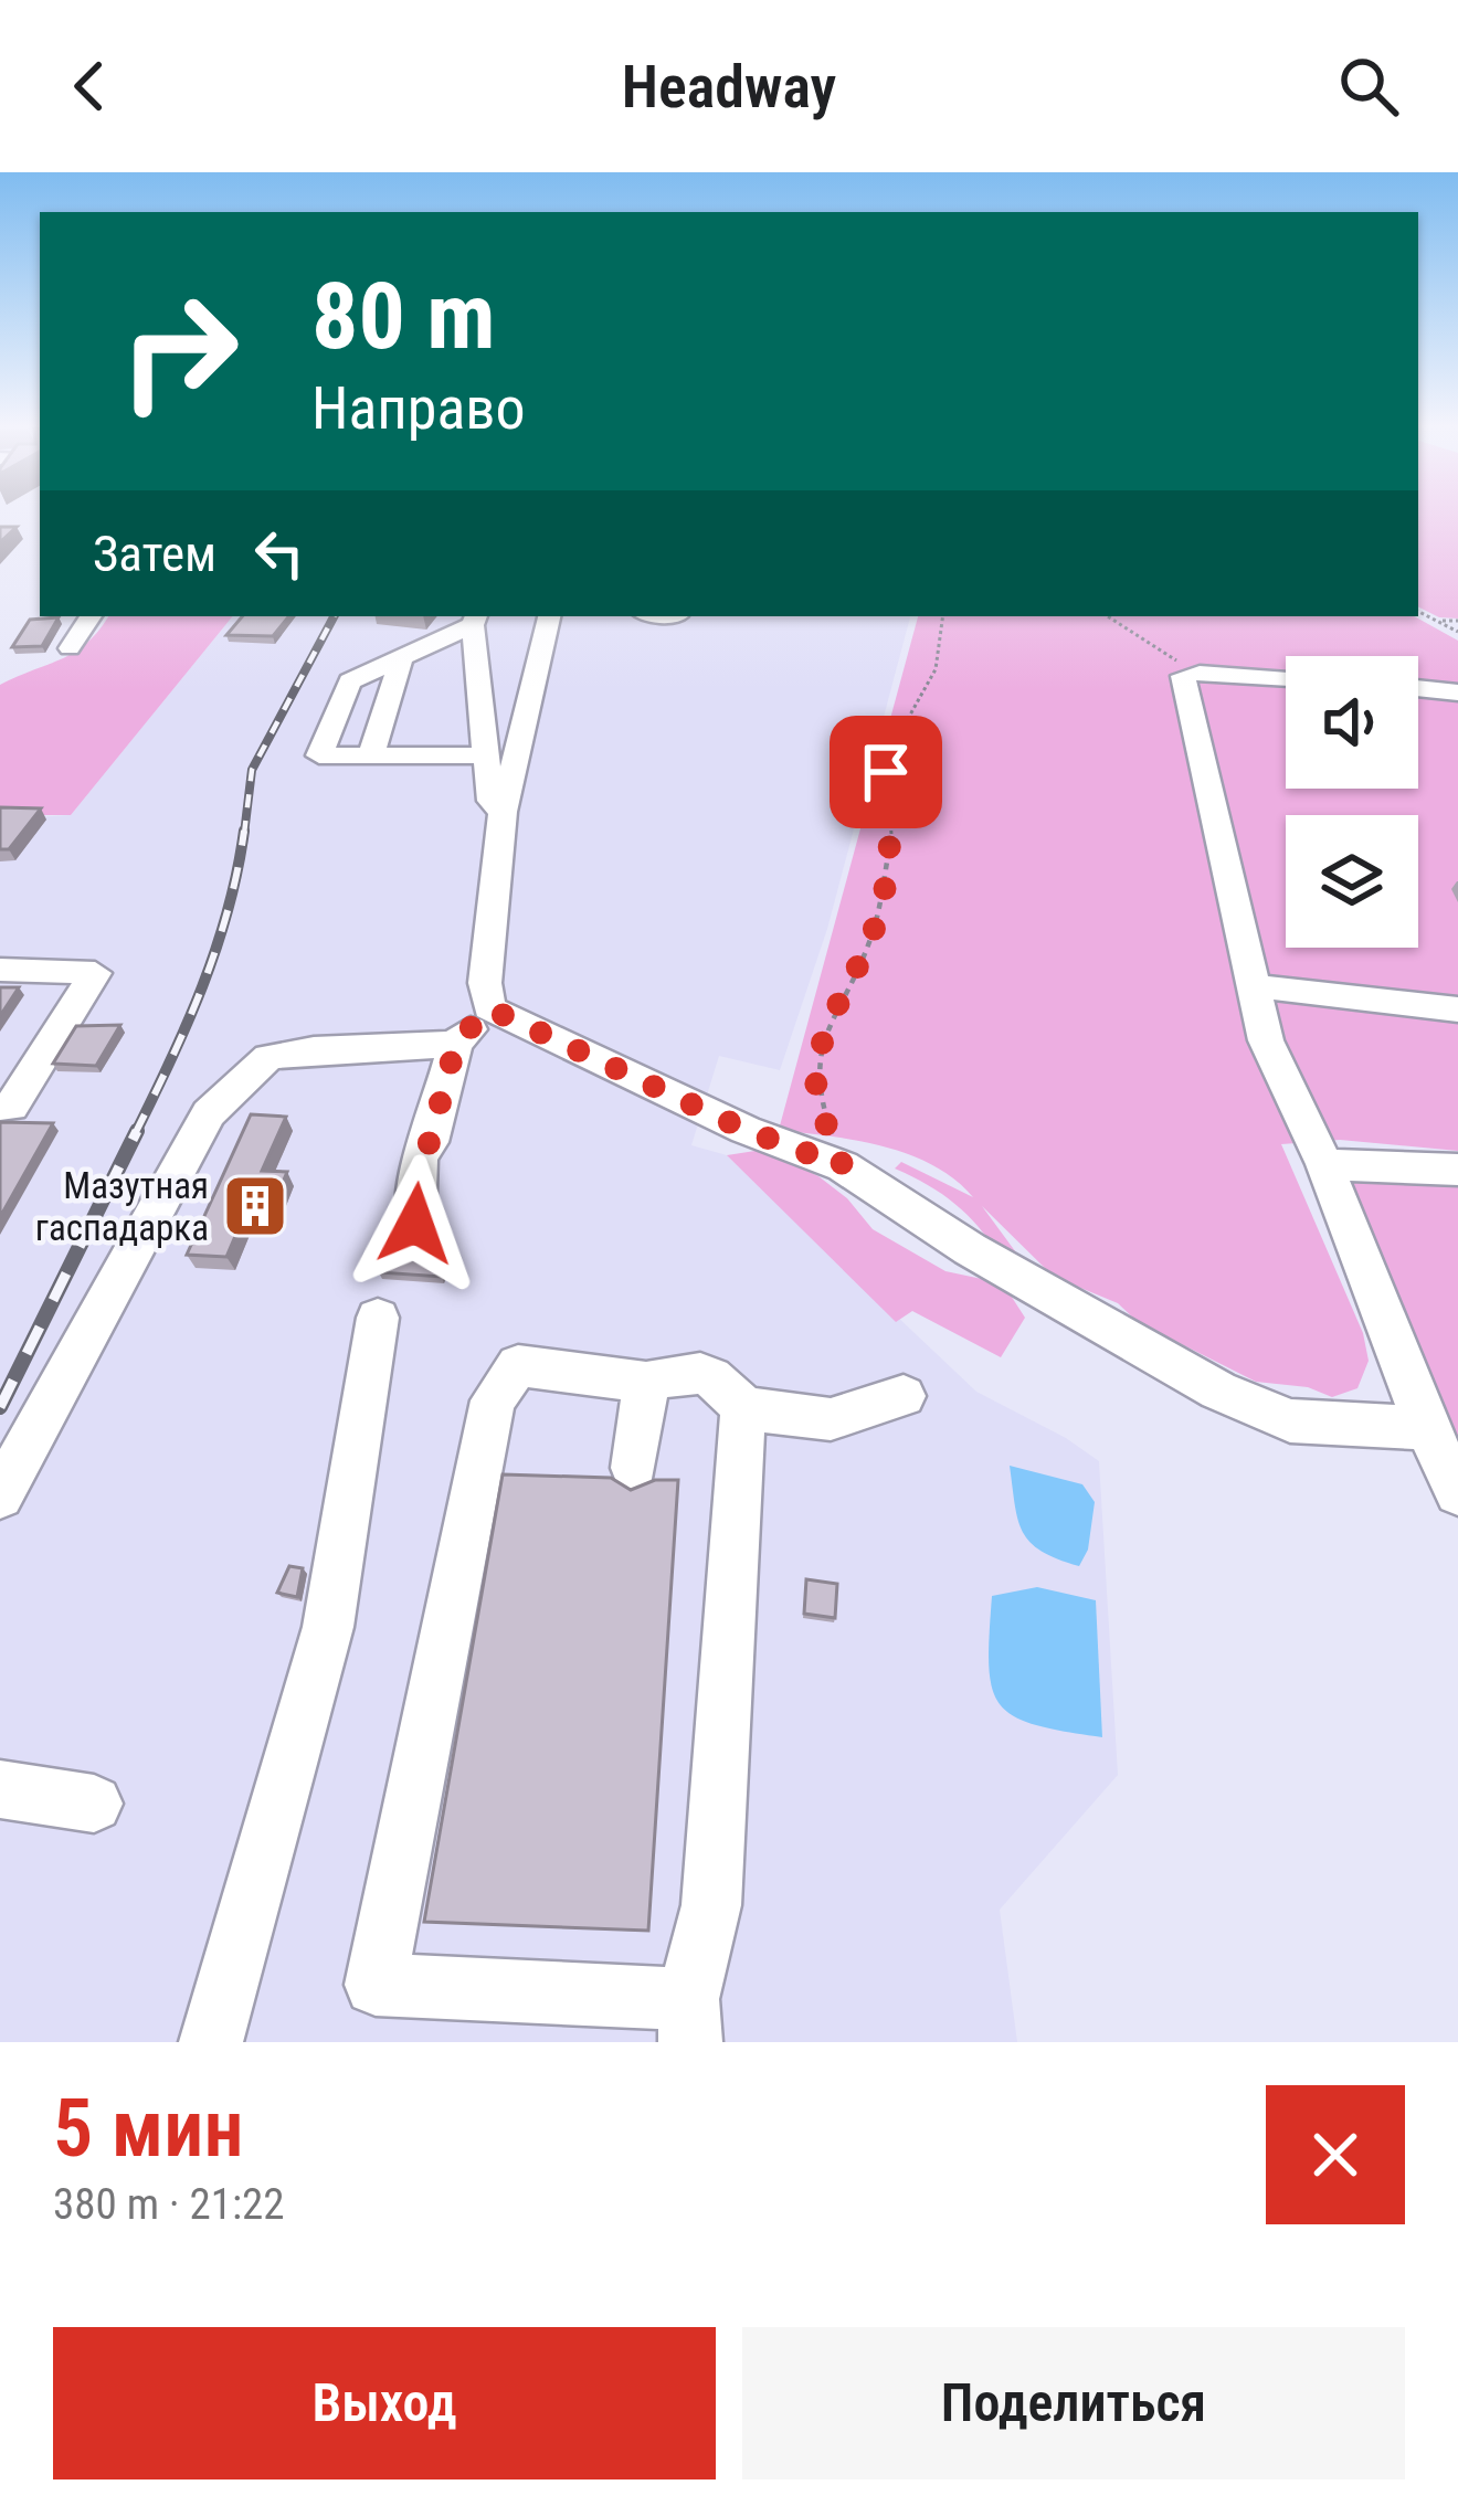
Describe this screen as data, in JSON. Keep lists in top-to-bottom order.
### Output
{
  "places": {
    "building": ["Мазутная гаспадарка"]
  },
  "page": {
    "header": "Headway",
    "turn": ["80 m", "Направо"],
    "then": "Затем",
    "heading": ["5 мин", "380 m · 21:22"],
    "buttons": ["Выход", "Поделиться"]
  }
}
